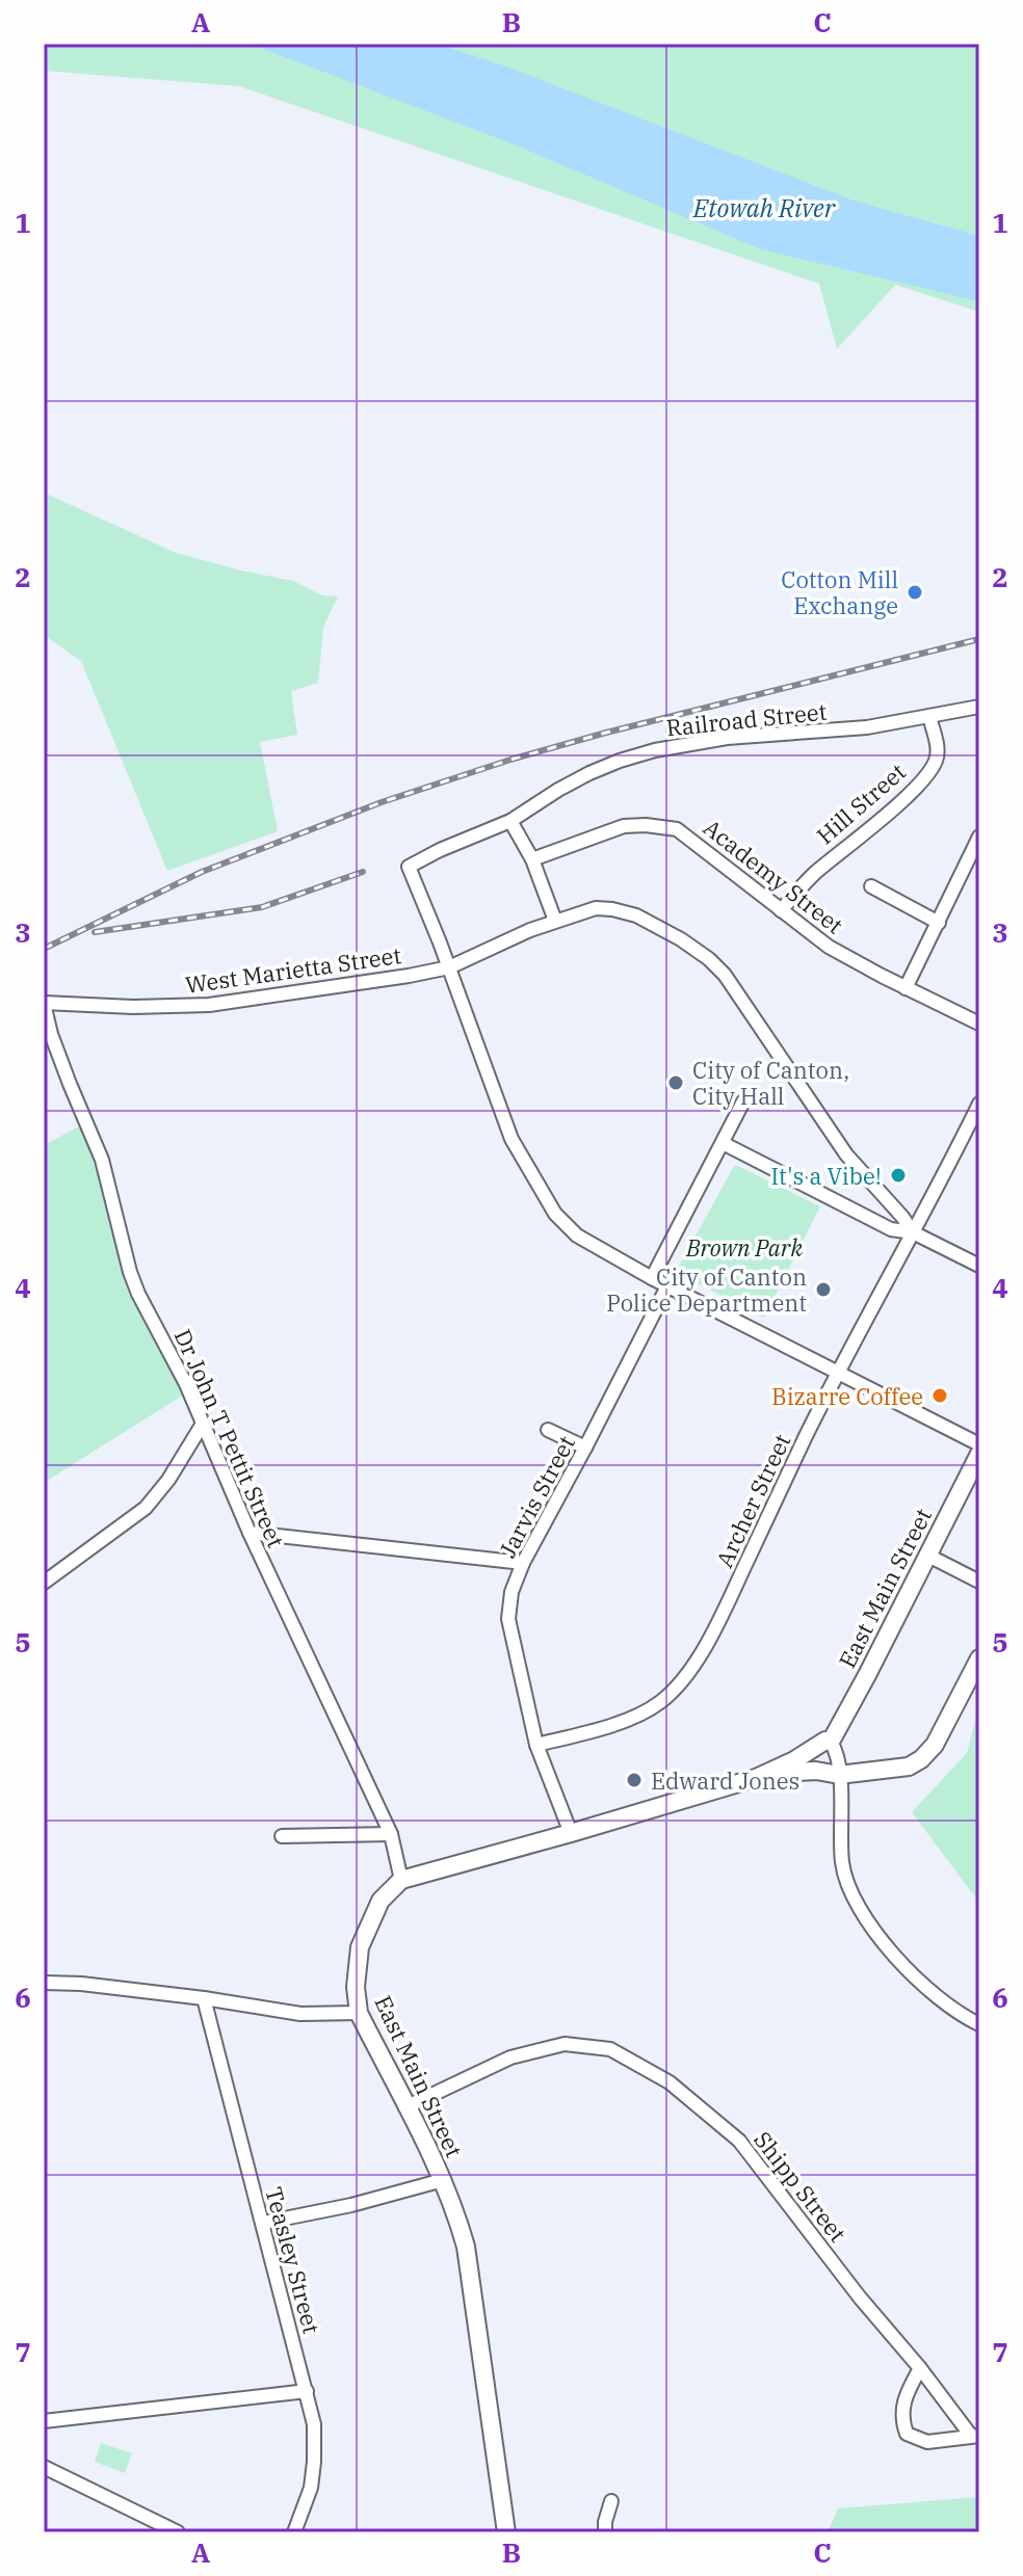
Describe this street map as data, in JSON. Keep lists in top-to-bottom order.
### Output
{
  "streets": {
    "main road": ["East Main Street"],
    "street": [
      "Railroad Street",
      "Hill Street",
      "Academy Street",
      "West Marietta Street",
      "Dr John T Pettit Street",
      "Jarvis Street",
      "Archer Street",
      "Shipp Street",
      "Teasley Street"
    ]
  },
  "crossings": [
    ["Railroad Street", "Hill Street"],
    ["Railroad Street", "West Marietta Street"],
    ["Hill Street", "Academy Street"],
    ["West Marietta Street", "Dr John T Pettit Street"],
    ["West Marietta Street", "Archer Street"],
    ["Dr John T Pettit Street", "East Main Street"],
    ["Jarvis Street", "Archer Street"],
    ["East Main Street", "Shipp Street"]
  ],
  "water": ["Etowah River"],
  "parks": ["Brown Park"],
  "places": [
    "Cotton Mill Exchange",
    "City of Canton, City Hall",
    "It's a Vibe!",
    "City of Canton Police Department",
    "Bizarre Coffee",
    "Edward Jones"
  ],
  "grid": {
    "columns": ["A", "B", "C"],
    "rows": [
      "1",
      "2",
      "3",
      "4",
      "5",
      "6",
      "7"
    ]
  }
}
